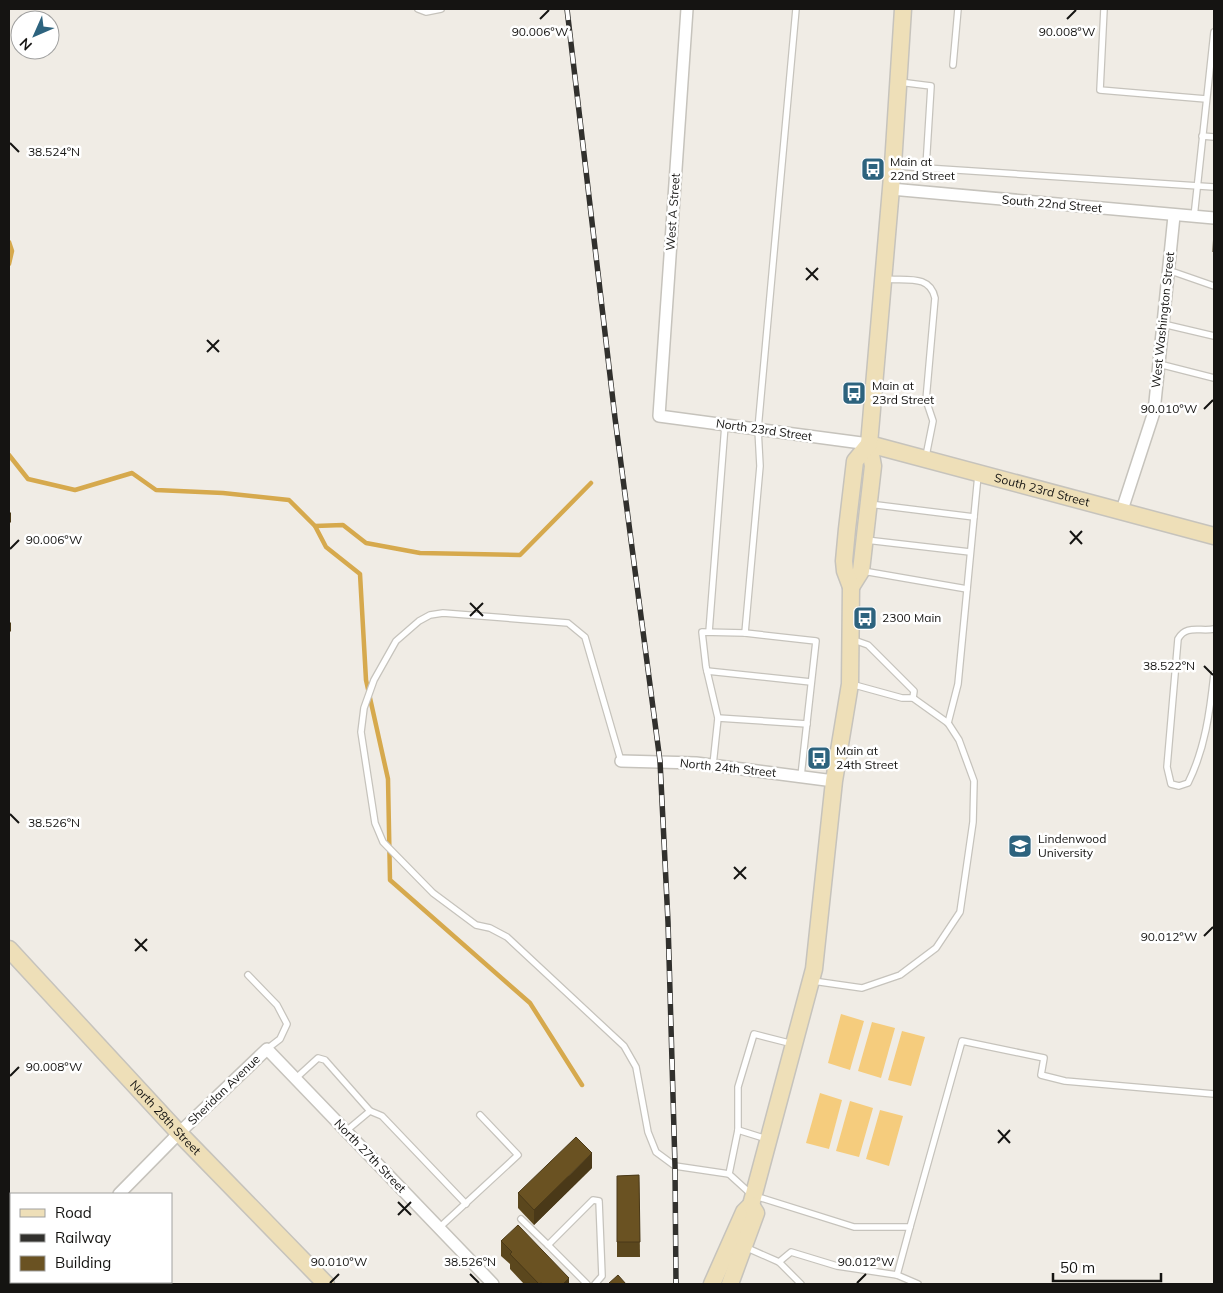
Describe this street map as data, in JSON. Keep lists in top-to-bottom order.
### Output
{
  "streets": {
    "main road": ["South 23rd Street", "North 28th Street"],
    "street": [
      "South 22nd Street",
      "West A Street",
      "West Washington Street",
      "North 23rd Street",
      "North 24th Street",
      "Sheridan Avenue",
      "North 27th Street"
    ]
  },
  "crossings": [
    ["South 22nd Street", "West Washington Street"],
    ["West A Street", "North 23rd Street"],
    ["West Washington Street", "South 23rd Street"],
    ["North 23rd Street", "South 23rd Street"],
    ["Sheridan Avenue", "North 28th Street"],
    ["Sheridan Avenue", "North 27th Street"]
  ],
  "places": {
    "bus stop": [
      "Main at 22nd Street",
      "Main at 23rd Street",
      "2300 Main",
      "Main at 24th Street"
    ],
    "school or university": ["Lindenwood University"]
  },
  "legend": ["Road", "Railway", "Building"],
  "scale_bar": "50 m",
  "north": "bottom left",
  "coordinates": [
    "90.006°W",
    "90.008°W",
    "38.524°N",
    "90.010°W",
    "38.522°N",
    "38.526°N",
    "90.012°W"
  ]
}
